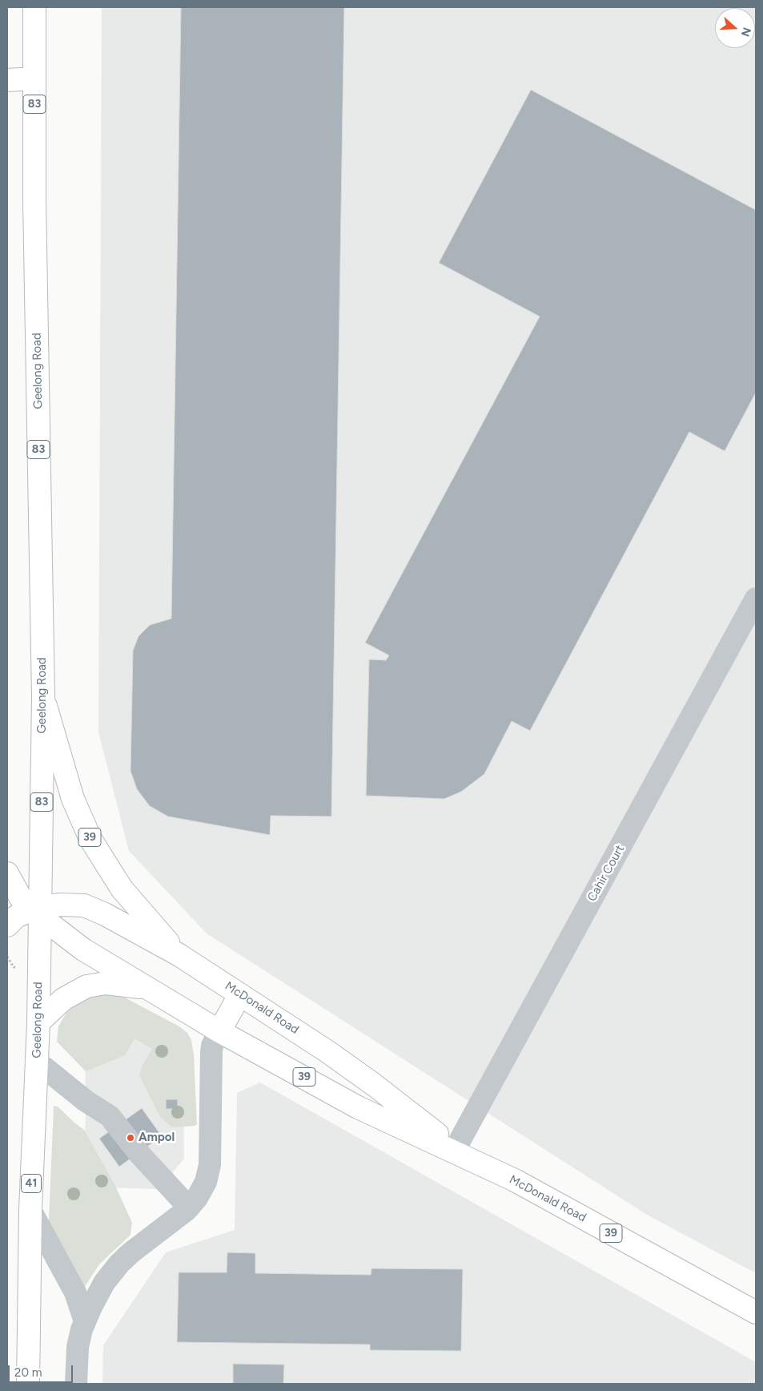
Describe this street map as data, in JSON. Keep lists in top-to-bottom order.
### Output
{
  "streets": {
    "main road": [
      "83",
      "Geelong Road",
      "39",
      "McDonald Road",
      "41"
    ],
    "street": ["Cahir Court"]
  },
  "crossings": [
    ["Geelong Road", "39"],
    ["Geelong Road", "McDonald Road"],
    ["39", "McDonald Road"],
    ["Cahir Court", "McDonald Road"]
  ],
  "places": ["Ampol"],
  "scale_bar": "20 m",
  "north": "right"
}
